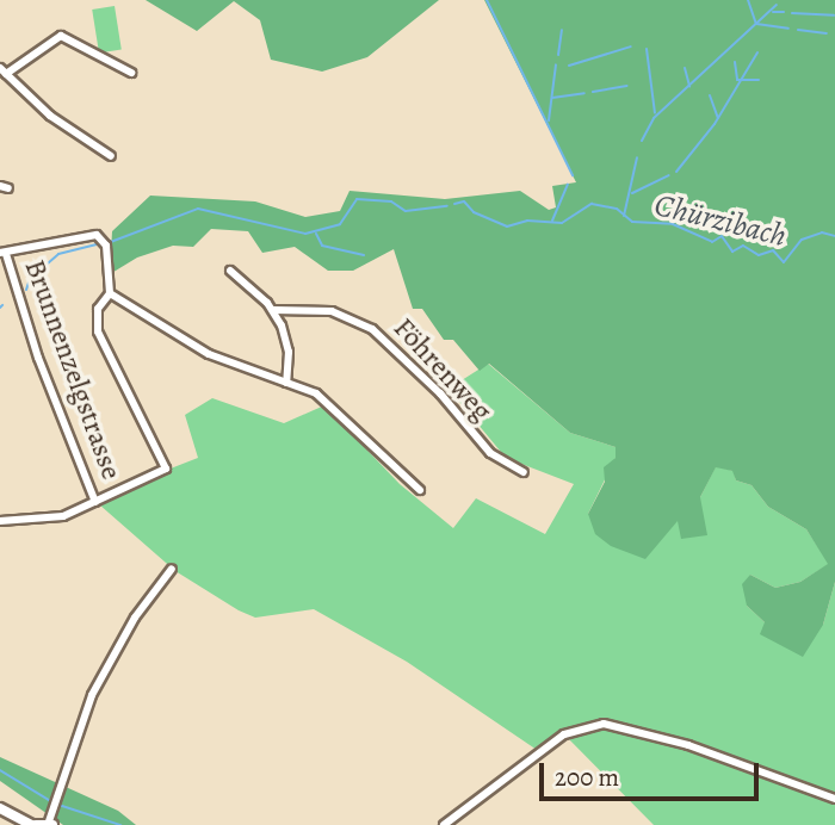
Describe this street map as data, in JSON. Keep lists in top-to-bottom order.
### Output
{
  "streets": {
    "street": ["Brunnenzelgstrasse", "Föhrenweg"]
  },
  "water": ["Chürzibach"],
  "scale_bar": "200 m"
}
